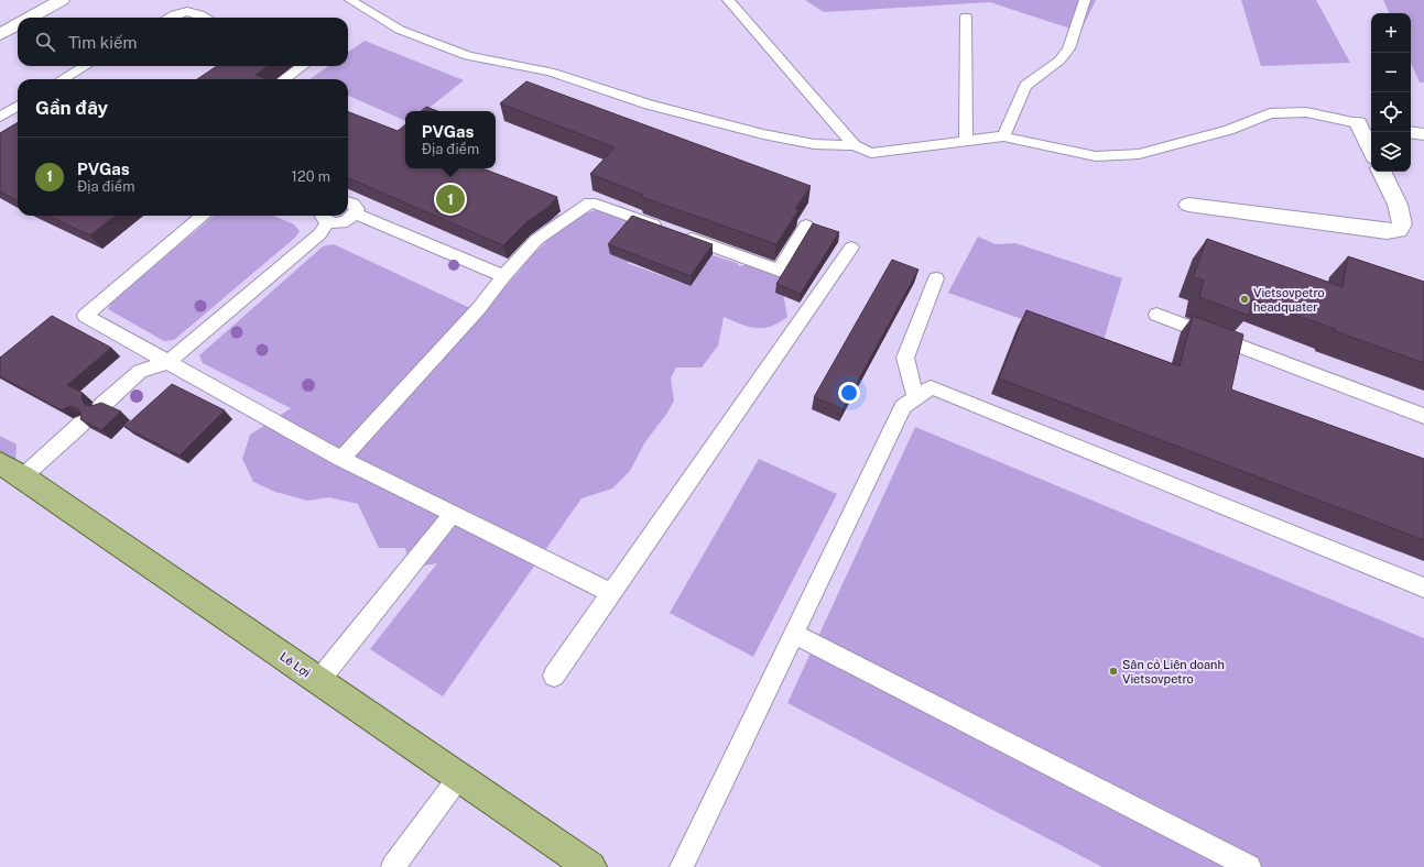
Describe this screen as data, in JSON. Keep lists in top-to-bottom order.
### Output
{
  "streets": {
    "main road": ["Lê Lợi"]
  },
  "places": ["Vietsovpetro headquater", "Sân cỏ Liên doanh Vietsovpetro"],
  "page": {
    "map_buttons": ["+", "−"],
    "search": "Tìm kiếm",
    "heading": "Gần đây",
    "popup": ["PVGas", "Địa điểm"],
    "list": [
      {
        "mark": "1",
        "name": "PVGas",
        "note": "Địa điểm",
        "value": "120 m"
      }
    ],
    "pins": "1"
  }
}
